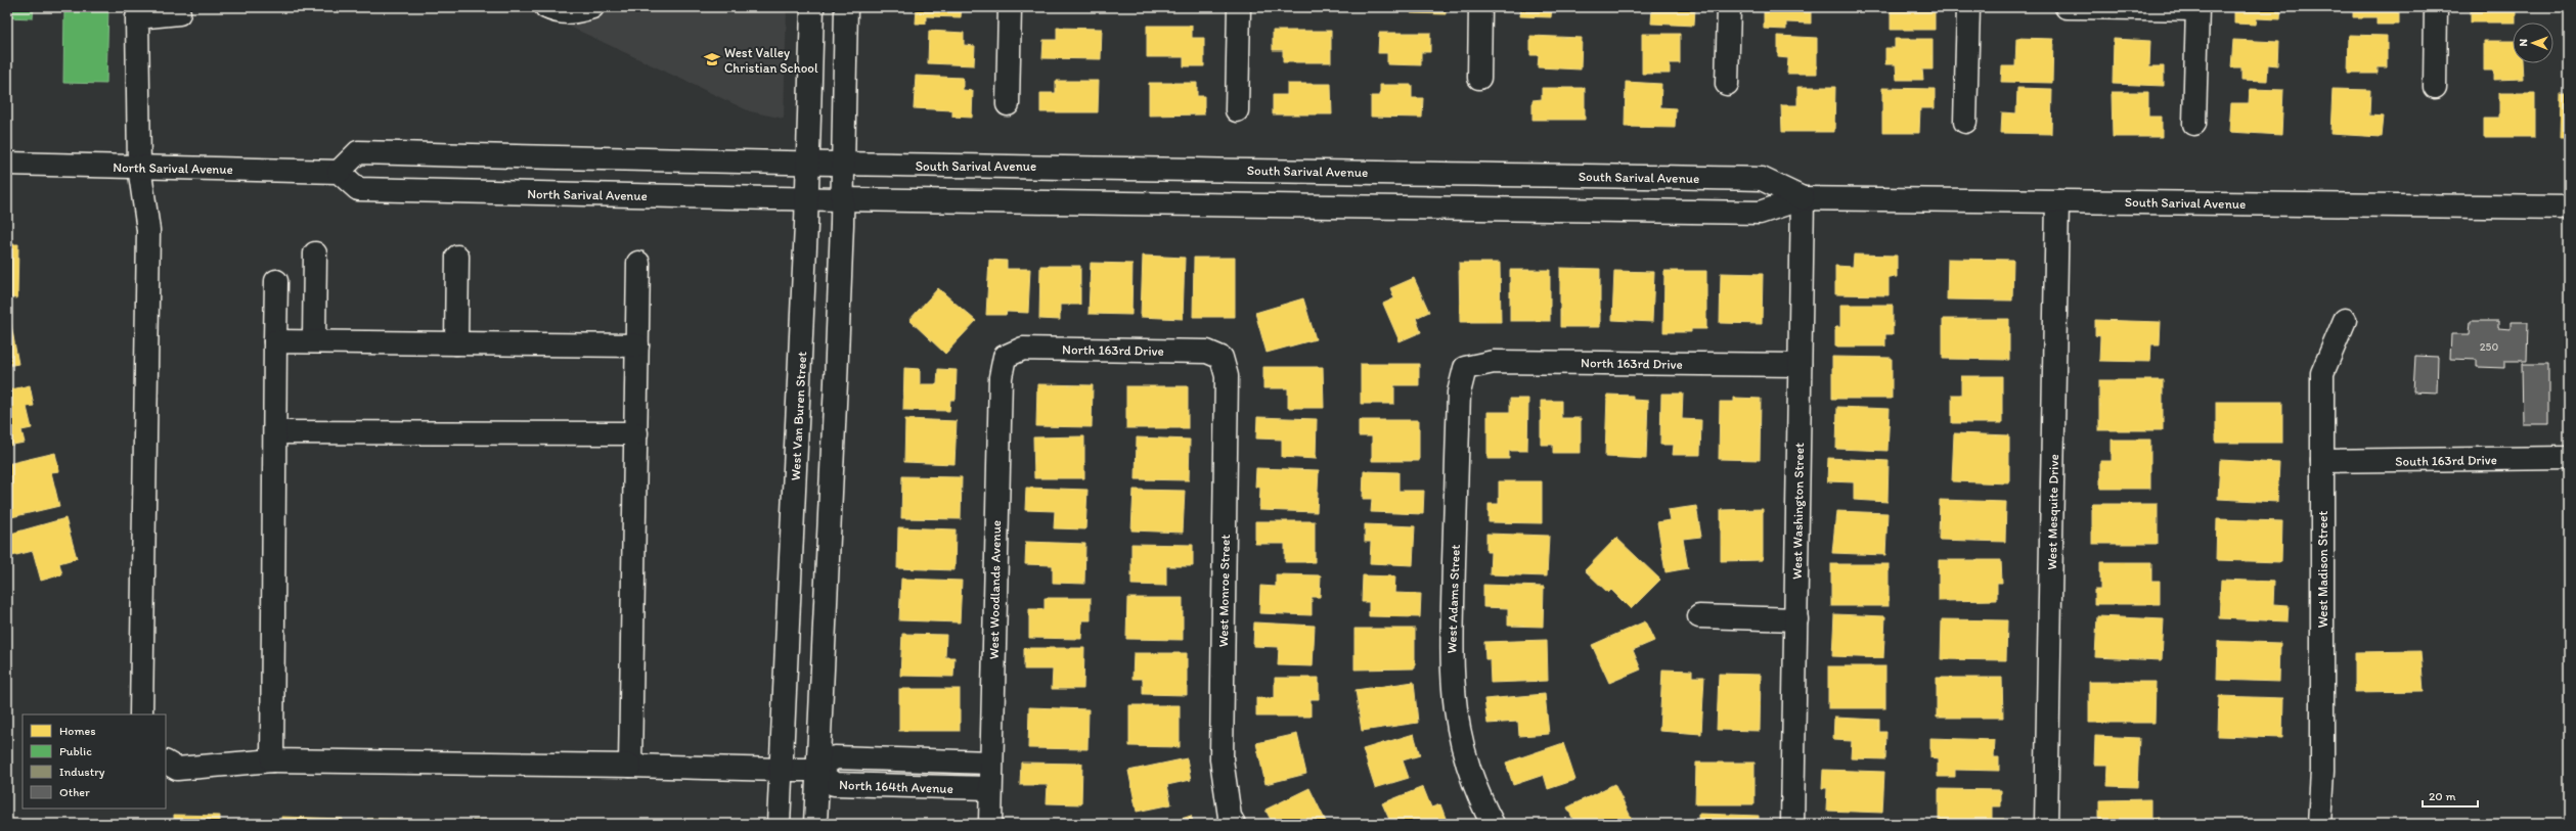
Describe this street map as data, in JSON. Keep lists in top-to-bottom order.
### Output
{
  "streets": {
    "main road": [
      "South Sarival Avenue",
      "North Sarival Avenue",
      "North 163rd Drive",
      "West Van Buren Street",
      "South 163rd Drive",
      "West Washington Street",
      "West Mesquite Drive",
      "West Madison Street",
      "West Woodlands Avenue",
      "West Monroe Street",
      "West Adams Street",
      "North 164th Avenue"
    ]
  },
  "crossings": [
    ["South Sarival Avenue", "North Sarival Avenue"],
    ["South Sarival Avenue", "West Van Buren Street"],
    ["South Sarival Avenue", "West Washington Street"],
    ["South Sarival Avenue", "West Mesquite Drive"],
    ["North Sarival Avenue", "West Van Buren Street"],
    ["North 163rd Drive", "West Washington Street"],
    ["North 163rd Drive", "West Woodlands Avenue"],
    ["North 163rd Drive", "West Monroe Street"],
    ["North 163rd Drive", "West Adams Street"],
    ["South 163rd Drive", "West Madison Street"],
    ["West Woodlands Avenue", "North 164th Avenue"]
  ],
  "places": {
    "school or university": ["West Valley Christian School"]
  },
  "house_numbers": ["250"],
  "legend": [
    "Homes",
    "Public",
    "Industry",
    "Other"
  ],
  "scale_bar": "20 m",
  "north": "left"
}
